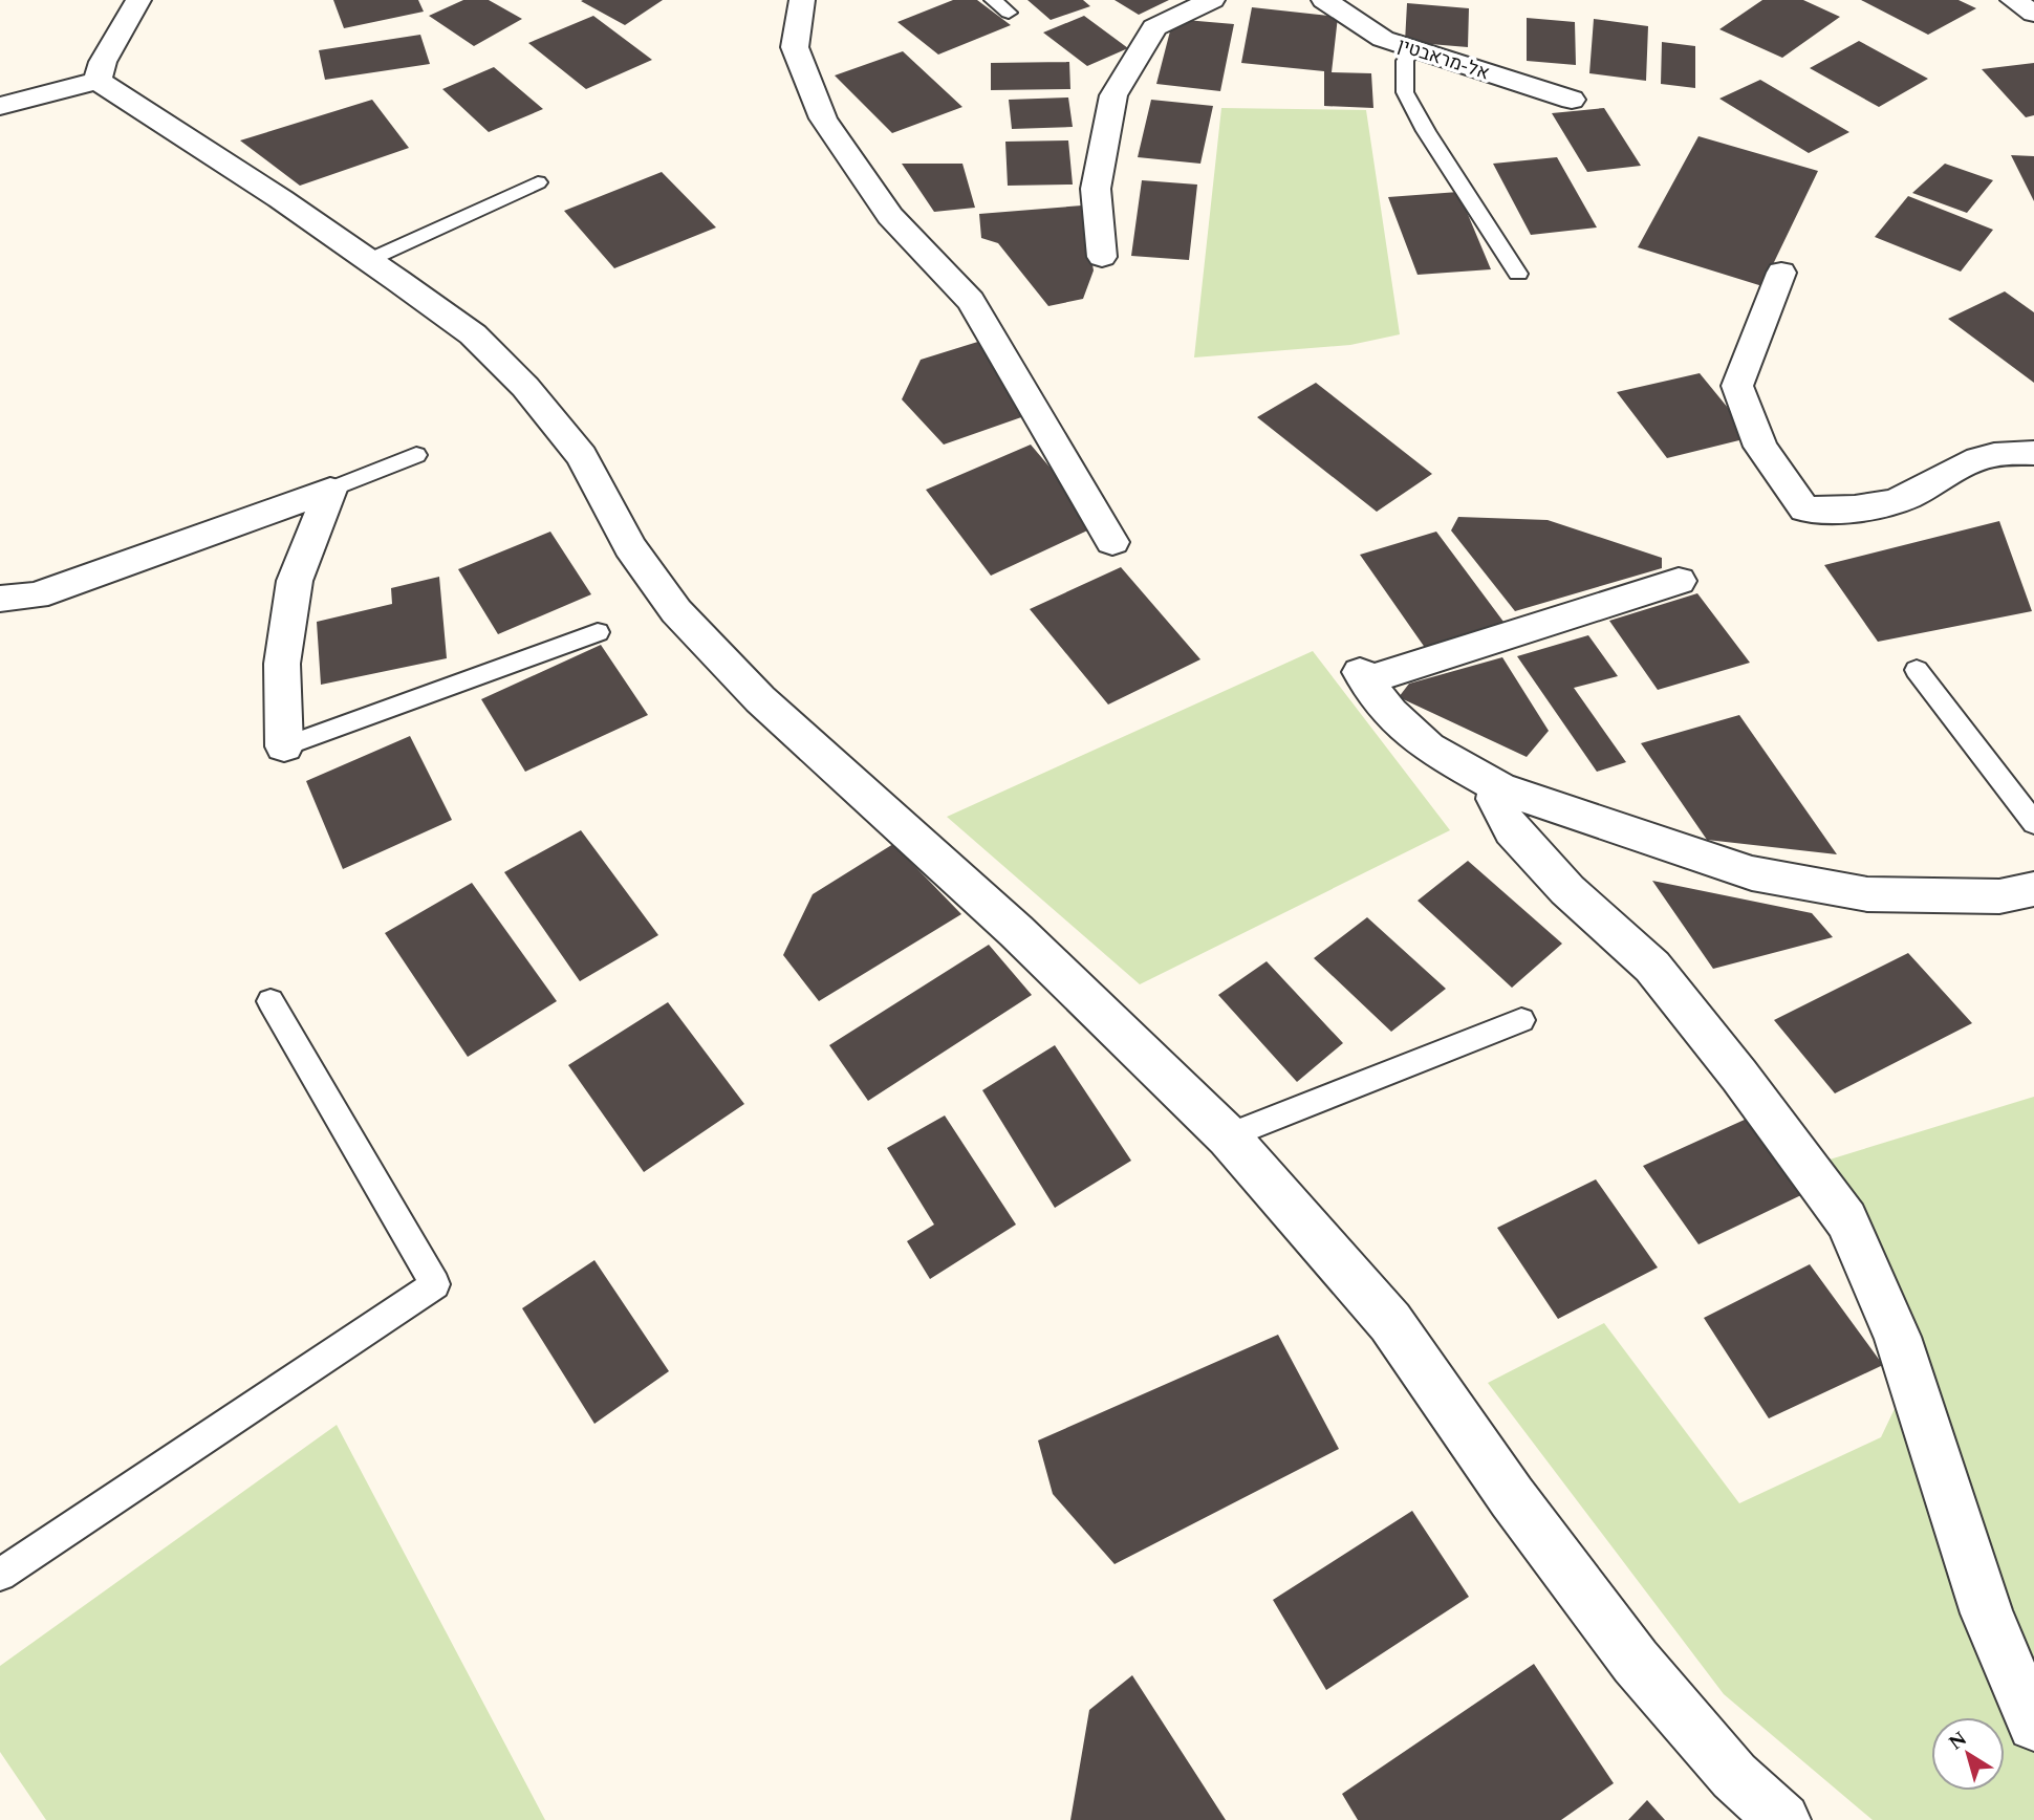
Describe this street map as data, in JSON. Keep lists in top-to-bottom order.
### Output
{
  "streets": {
    "street": ["אל-מראבטין"]
  },
  "north": "top left"
}
